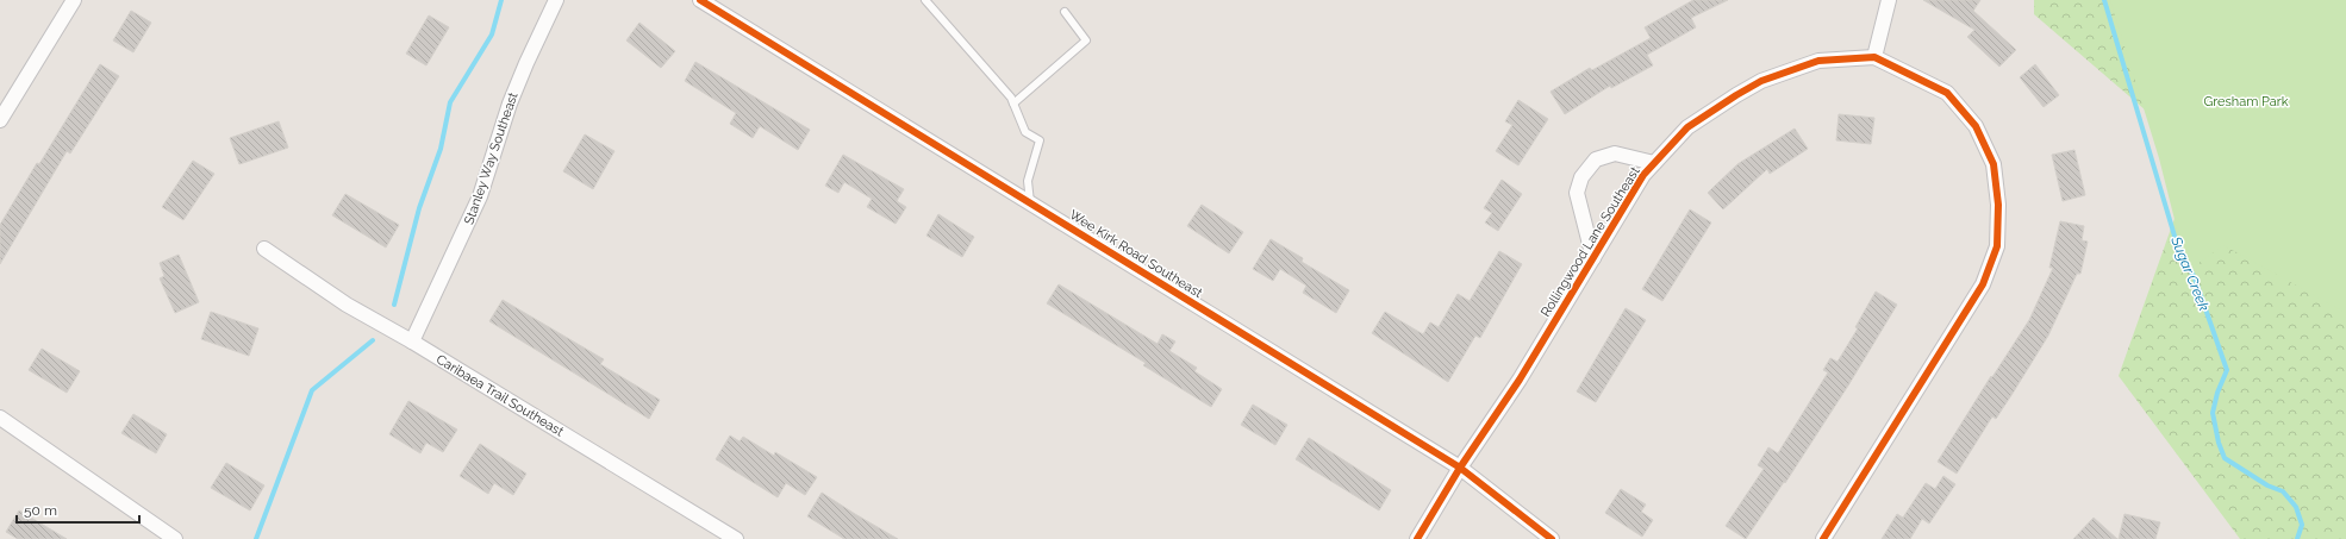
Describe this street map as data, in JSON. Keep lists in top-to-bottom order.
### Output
{
  "streets": {
    "street": [
      "Stanley Way Southeast",
      "Rollingwood Lane Southeast",
      "Wee Kirk Road Southeast",
      "Caribaea Trail Southeast"
    ]
  },
  "crossings": [
    ["Stanley Way Southeast", "Caribaea Trail Southeast"],
    ["Rollingwood Lane Southeast", "Wee Kirk Road Southeast"]
  ],
  "water": ["Sugar Creek"],
  "parks": ["Gresham Park"],
  "scale_bar": "50 m"
}
